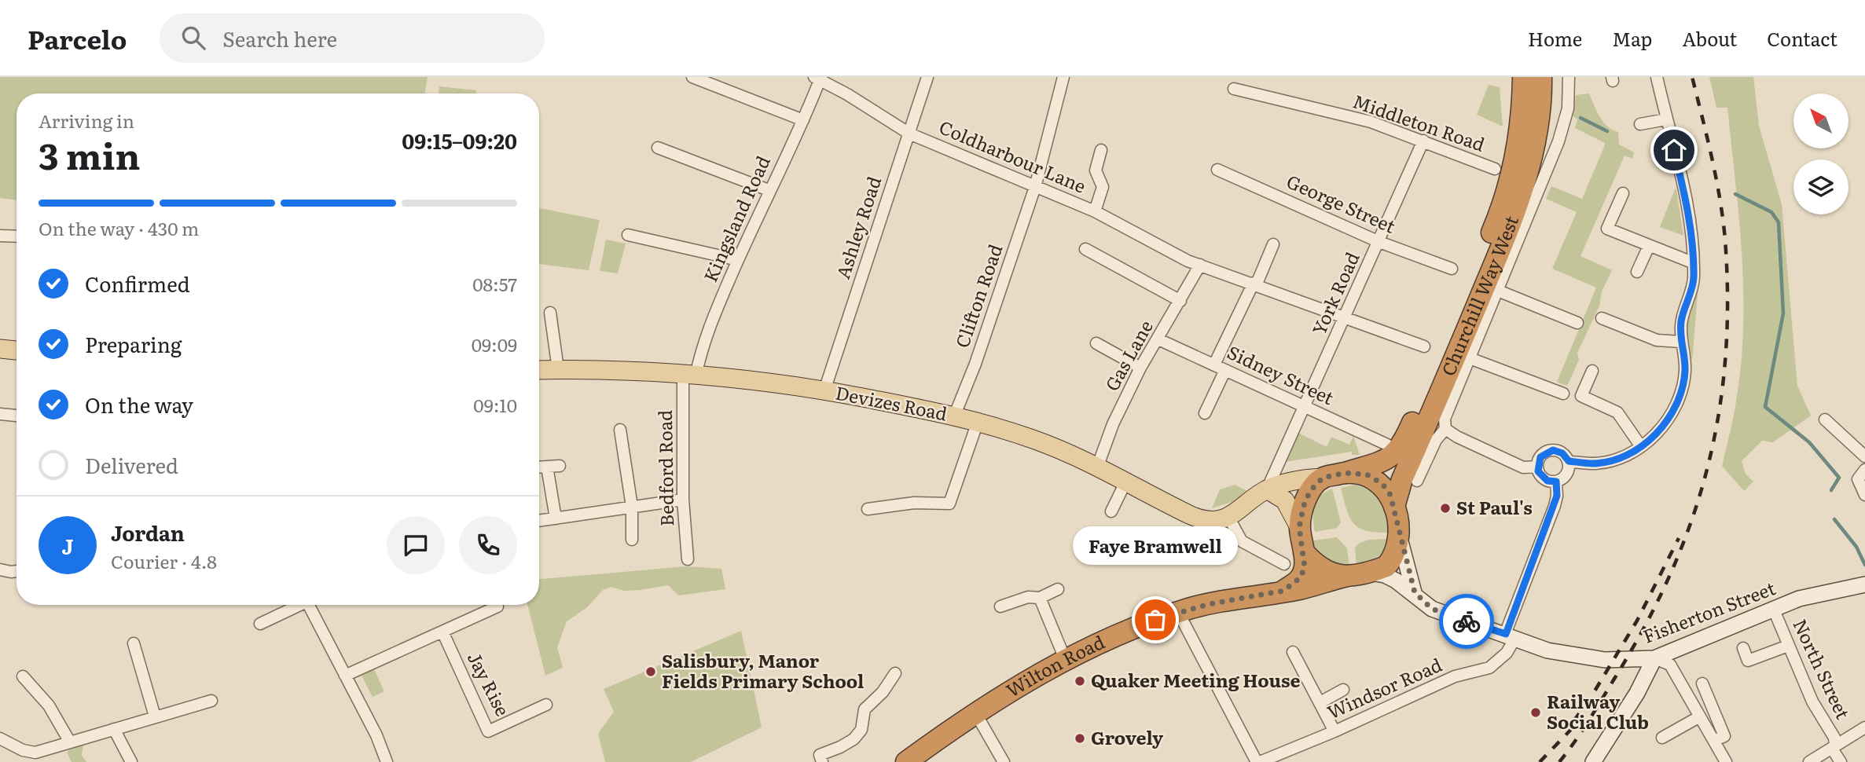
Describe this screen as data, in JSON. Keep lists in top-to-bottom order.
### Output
{
  "streets": {
    "highway": ["Churchill Way West", "Wilton Road"],
    "main road": ["Devizes Road"],
    "street": [
      "Middleton Road",
      "Coldharbour Lane",
      "George Street",
      "Kingsland Road",
      "Ashley Road",
      "York Road",
      "Clifton Road",
      "Gas Lane",
      "Sidney Street",
      "Bedford Road",
      "Fisherton Street",
      "North Street",
      "Jay Rise",
      "Windsor Road"
    ]
  },
  "crossings": [
    ["Middleton Road", "York Road"],
    ["Coldharbour Lane", "Kingsland Road"],
    ["Coldharbour Lane", "Ashley Road"],
    ["Coldharbour Lane", "York Road"],
    ["Coldharbour Lane", "Clifton Road"],
    ["Coldharbour Lane", "Gas Lane"],
    ["George Street", "York Road"],
    ["Kingsland Road", "Devizes Road"],
    ["Kingsland Road", "Bedford Road"],
    ["Ashley Road", "Devizes Road"],
    ["York Road", "Sidney Street"],
    ["Churchill Way West", "Fisherton Street"],
    ["Churchill Way West", "Wilton Road"],
    ["Clifton Road", "Devizes Road"],
    ["Gas Lane", "Sidney Street"],
    ["Gas Lane", "Devizes Road"],
    ["Devizes Road", "Bedford Road"],
    ["Fisherton Street", "Wilton Road"],
    ["Fisherton Street", "North Street"],
    ["Fisherton Street", "Windsor Road"]
  ],
  "places": [
    "St Paul's",
    "Faye Bramwell",
    "Salisbury, Manor Fields Primary School",
    "Quaker Meeting House",
    "Railway Social Club",
    "Grovely"
  ],
  "north": "top left",
  "page": {
    "header": "Parcelo",
    "search": "Search here",
    "nav": [
      "Home",
      "Map",
      "About",
      "Contact"
    ],
    "heading": ["3 min", "Arriving in", "09:15–09:20"],
    "panel": ["Jordan", "Courier · 4.8"],
    "bar": "On the way · 430 m",
    "list": [
      ["Confirmed", "08:57"],
      ["Preparing", "09:09"],
      ["On the way", "09:10"],
      "Delivered"
    ],
    "round": "J",
    "bubble": "Faye Bramwell"
  }
}
